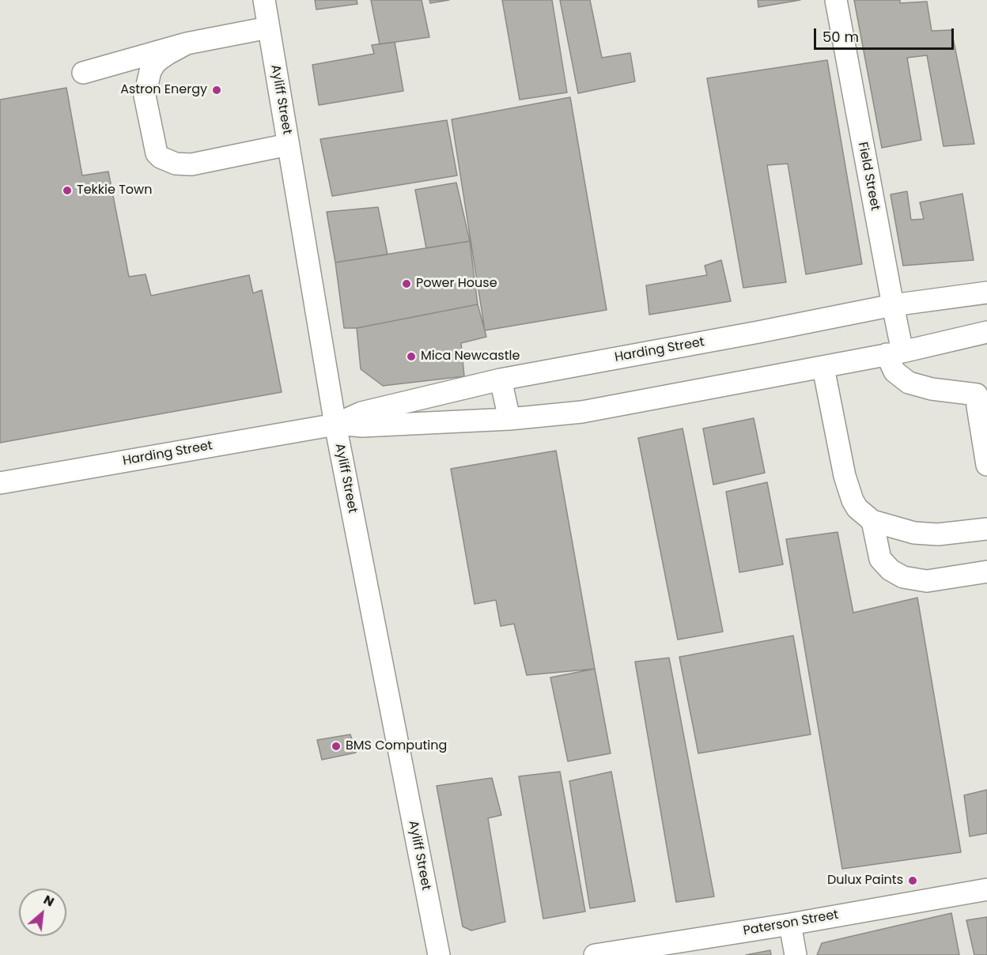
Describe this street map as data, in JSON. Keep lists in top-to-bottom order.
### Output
{
  "streets": {
    "street": [
      "Ayliff Street",
      "Field Street",
      "Harding Street",
      "Paterson Street"
    ]
  },
  "crossings": [
    ["Ayliff Street", "Harding Street"],
    ["Field Street", "Harding Street"]
  ],
  "places": [
    "Astron Energy",
    "Tekkie Town",
    "Power House",
    "Mica Newcastle",
    "BMS Computing",
    "Dulux Paints"
  ],
  "scale_bar": "50 m",
  "north": "top right"
}
